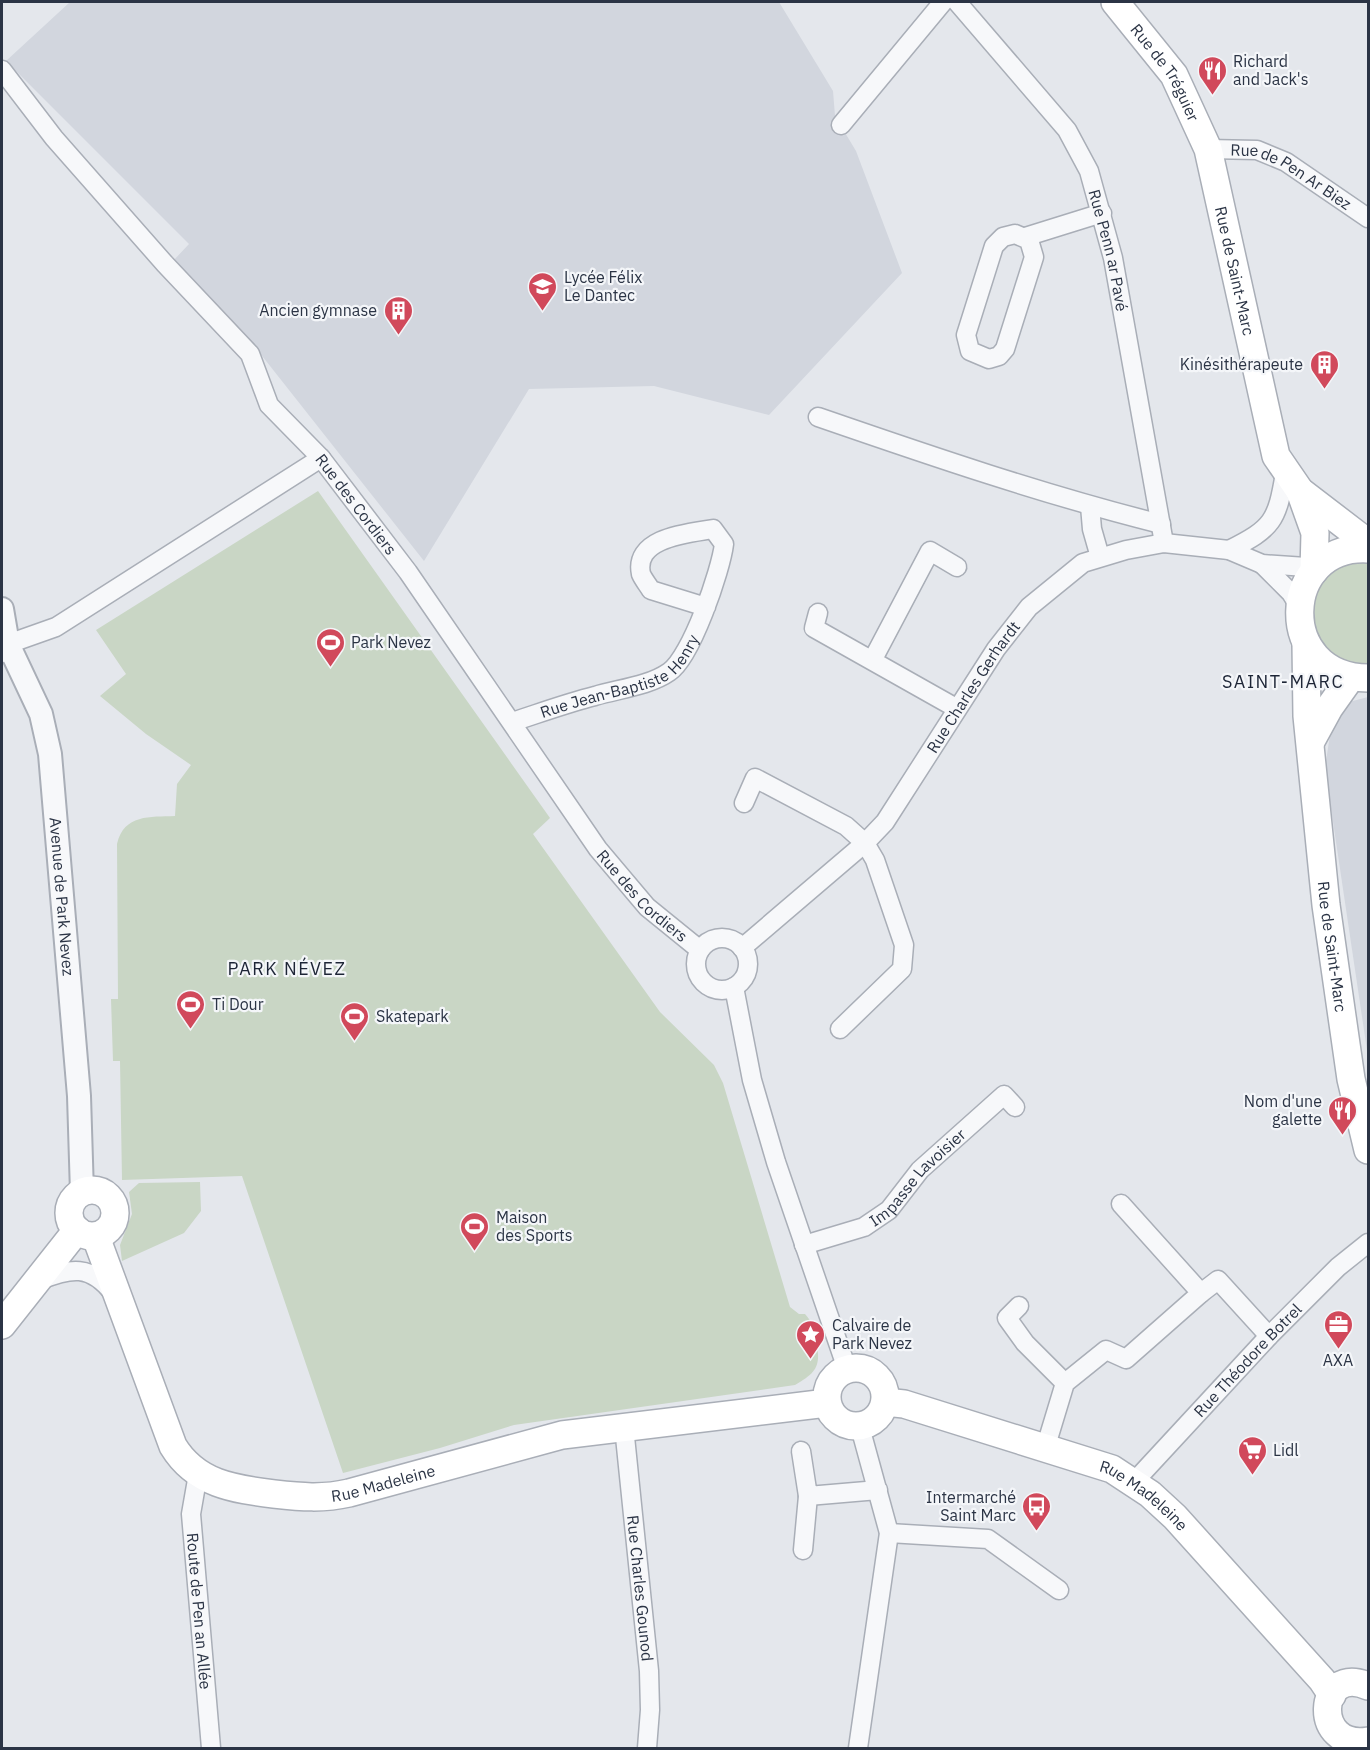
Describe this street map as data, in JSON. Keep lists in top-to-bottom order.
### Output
{
  "streets": {
    "main road": ["Rue de Tréguier", "Rue de Saint-Marc", "Rue Madeleine"],
    "street": [
      "Rue de Pen Ar Biez",
      "Rue Penn ar Pavé",
      "Rue des Cordiers",
      "Rue Jean-Baptiste Henry",
      "Rue Charles Gerhardt",
      "Avenue de Park Nevez",
      "Impasse Lavoisier",
      "Rue Théodore Botrel",
      "Rue Charles Gounod",
      "Route de Pen an Allée"
    ]
  },
  "crossings": [
    ["Rue de Tréguier", "Rue de Pen Ar Biez"],
    ["Rue de Tréguier", "Rue de Saint-Marc"],
    ["Rue de Pen Ar Biez", "Rue de Saint-Marc"],
    ["Rue Penn ar Pavé", "Rue Charles Gerhardt"],
    ["Rue de Saint-Marc", "Rue Charles Gerhardt"],
    ["Rue des Cordiers", "Rue Jean-Baptiste Henry"],
    ["Rue des Cordiers", "Rue Charles Gerhardt"],
    ["Avenue de Park Nevez", "Rue Madeleine"],
    ["Rue Théodore Botrel", "Rue Madeleine"],
    ["Rue Madeleine", "Rue Charles Gounod"],
    ["Rue Madeleine", "Route de Pen an Allée"]
  ],
  "districts": ["SAINT-MARC", "PARK NÉVEZ"],
  "places": {
    "restaurant": ["Richard and Jack's", "Nom d'une galette"],
    "school or university": ["Lycée Félix Le Dantec"],
    "building": ["Ancien gymnase", "Kinésithérapeute"],
    "sports": [
      "Park Nevez",
      "Ti Dour",
      "Skatepark",
      "Maison des Sports"
    ],
    "office": ["AXA"],
    "place": ["Calvaire de Park Nevez"],
    "supermarket": ["Lidl"],
    "bus stop": ["Intermarché Saint Marc"]
  }
}
